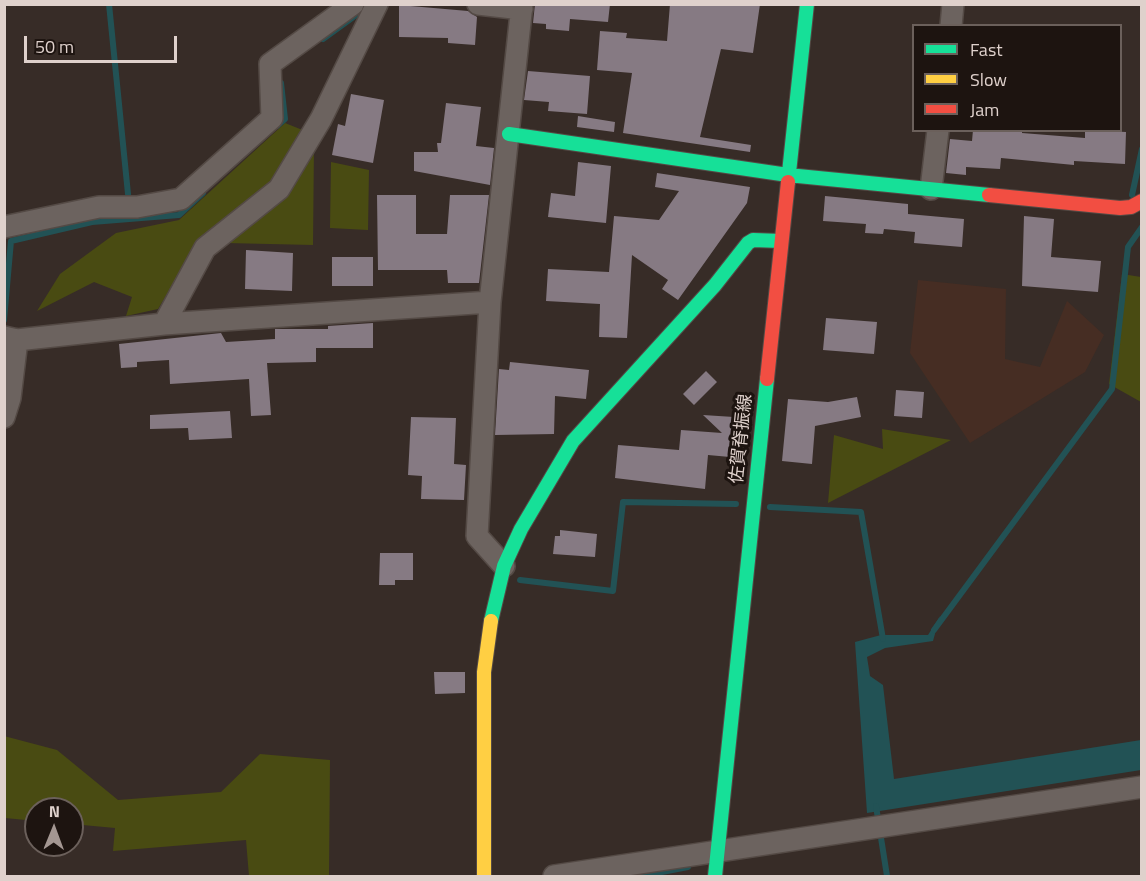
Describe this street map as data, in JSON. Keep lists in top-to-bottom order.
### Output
{
  "streets": {
    "street": ["佐賀脊振線"]
  },
  "legend": ["Fast", "Slow", "Jam"],
  "scale_bar": "50 m",
  "north": "top"
}
